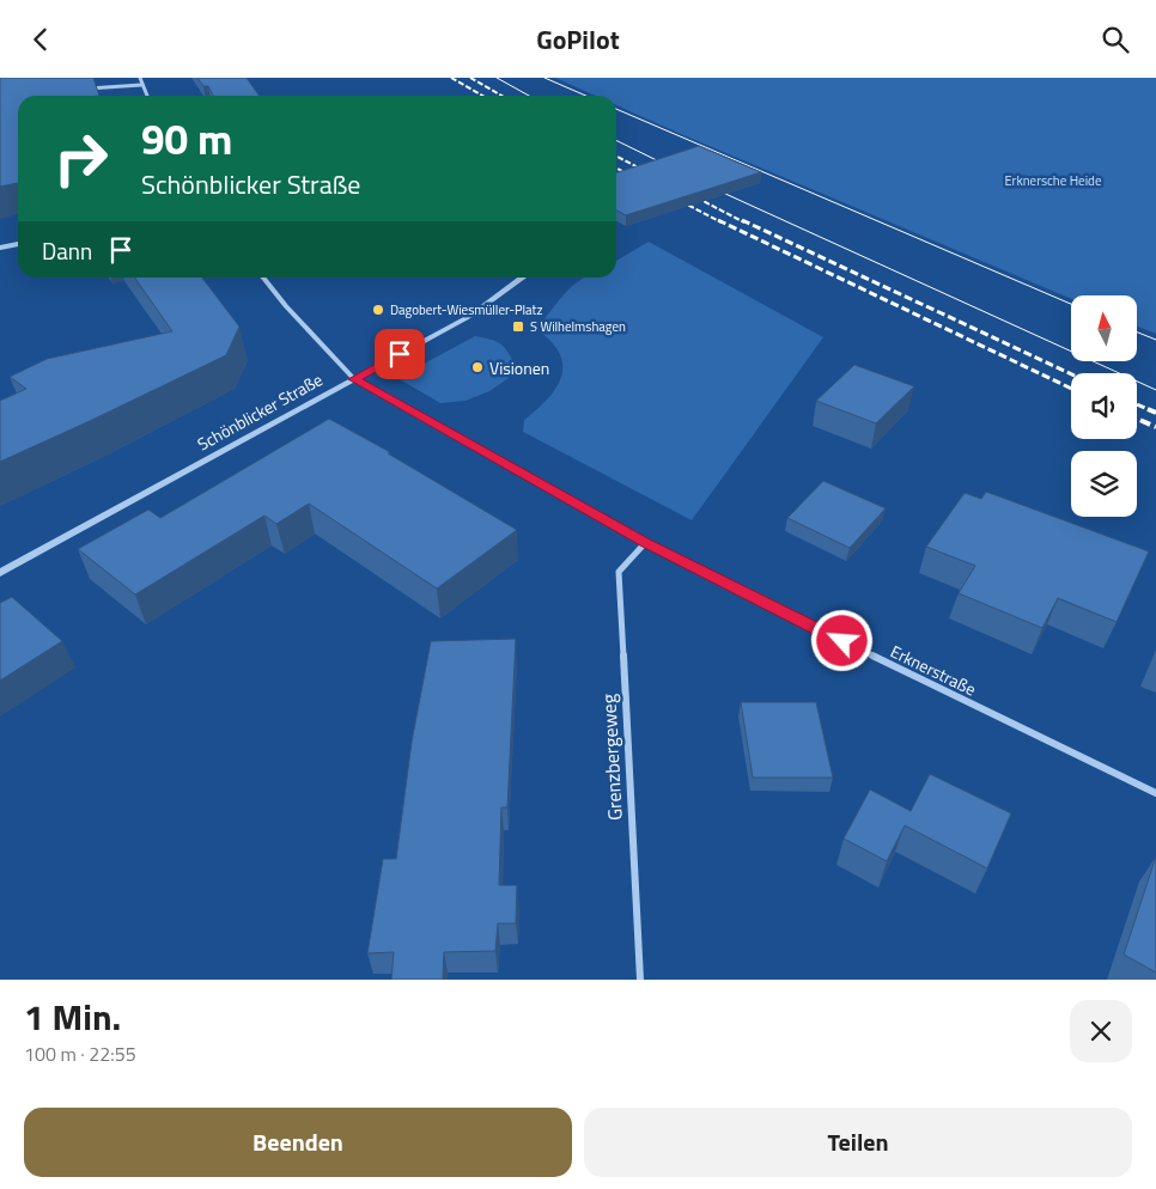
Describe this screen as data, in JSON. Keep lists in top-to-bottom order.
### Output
{
  "streets": {
    "street": ["Schönblicker Straße", "Erknerstraße", "Grenzbergeweg"]
  },
  "crossings": [
    ["Schönblicker Straße", "Erknerstraße"],
    ["Erknerstraße", "Grenzbergeweg"]
  ],
  "parks": ["Erknersche Heide"],
  "places": {
    "other": ["Dagobert-Wiesmüller-Platz", "Visionen"],
    "transit": ["S Wilhelmshagen"]
  },
  "north": "top",
  "page": {
    "header": "GoPilot",
    "turn": ["90 m", "Schönblicker Straße"],
    "then": "Dann",
    "heading": ["1 Min.", "100 m · 22:55"],
    "buttons": ["Beenden", "Teilen"]
  }
}
